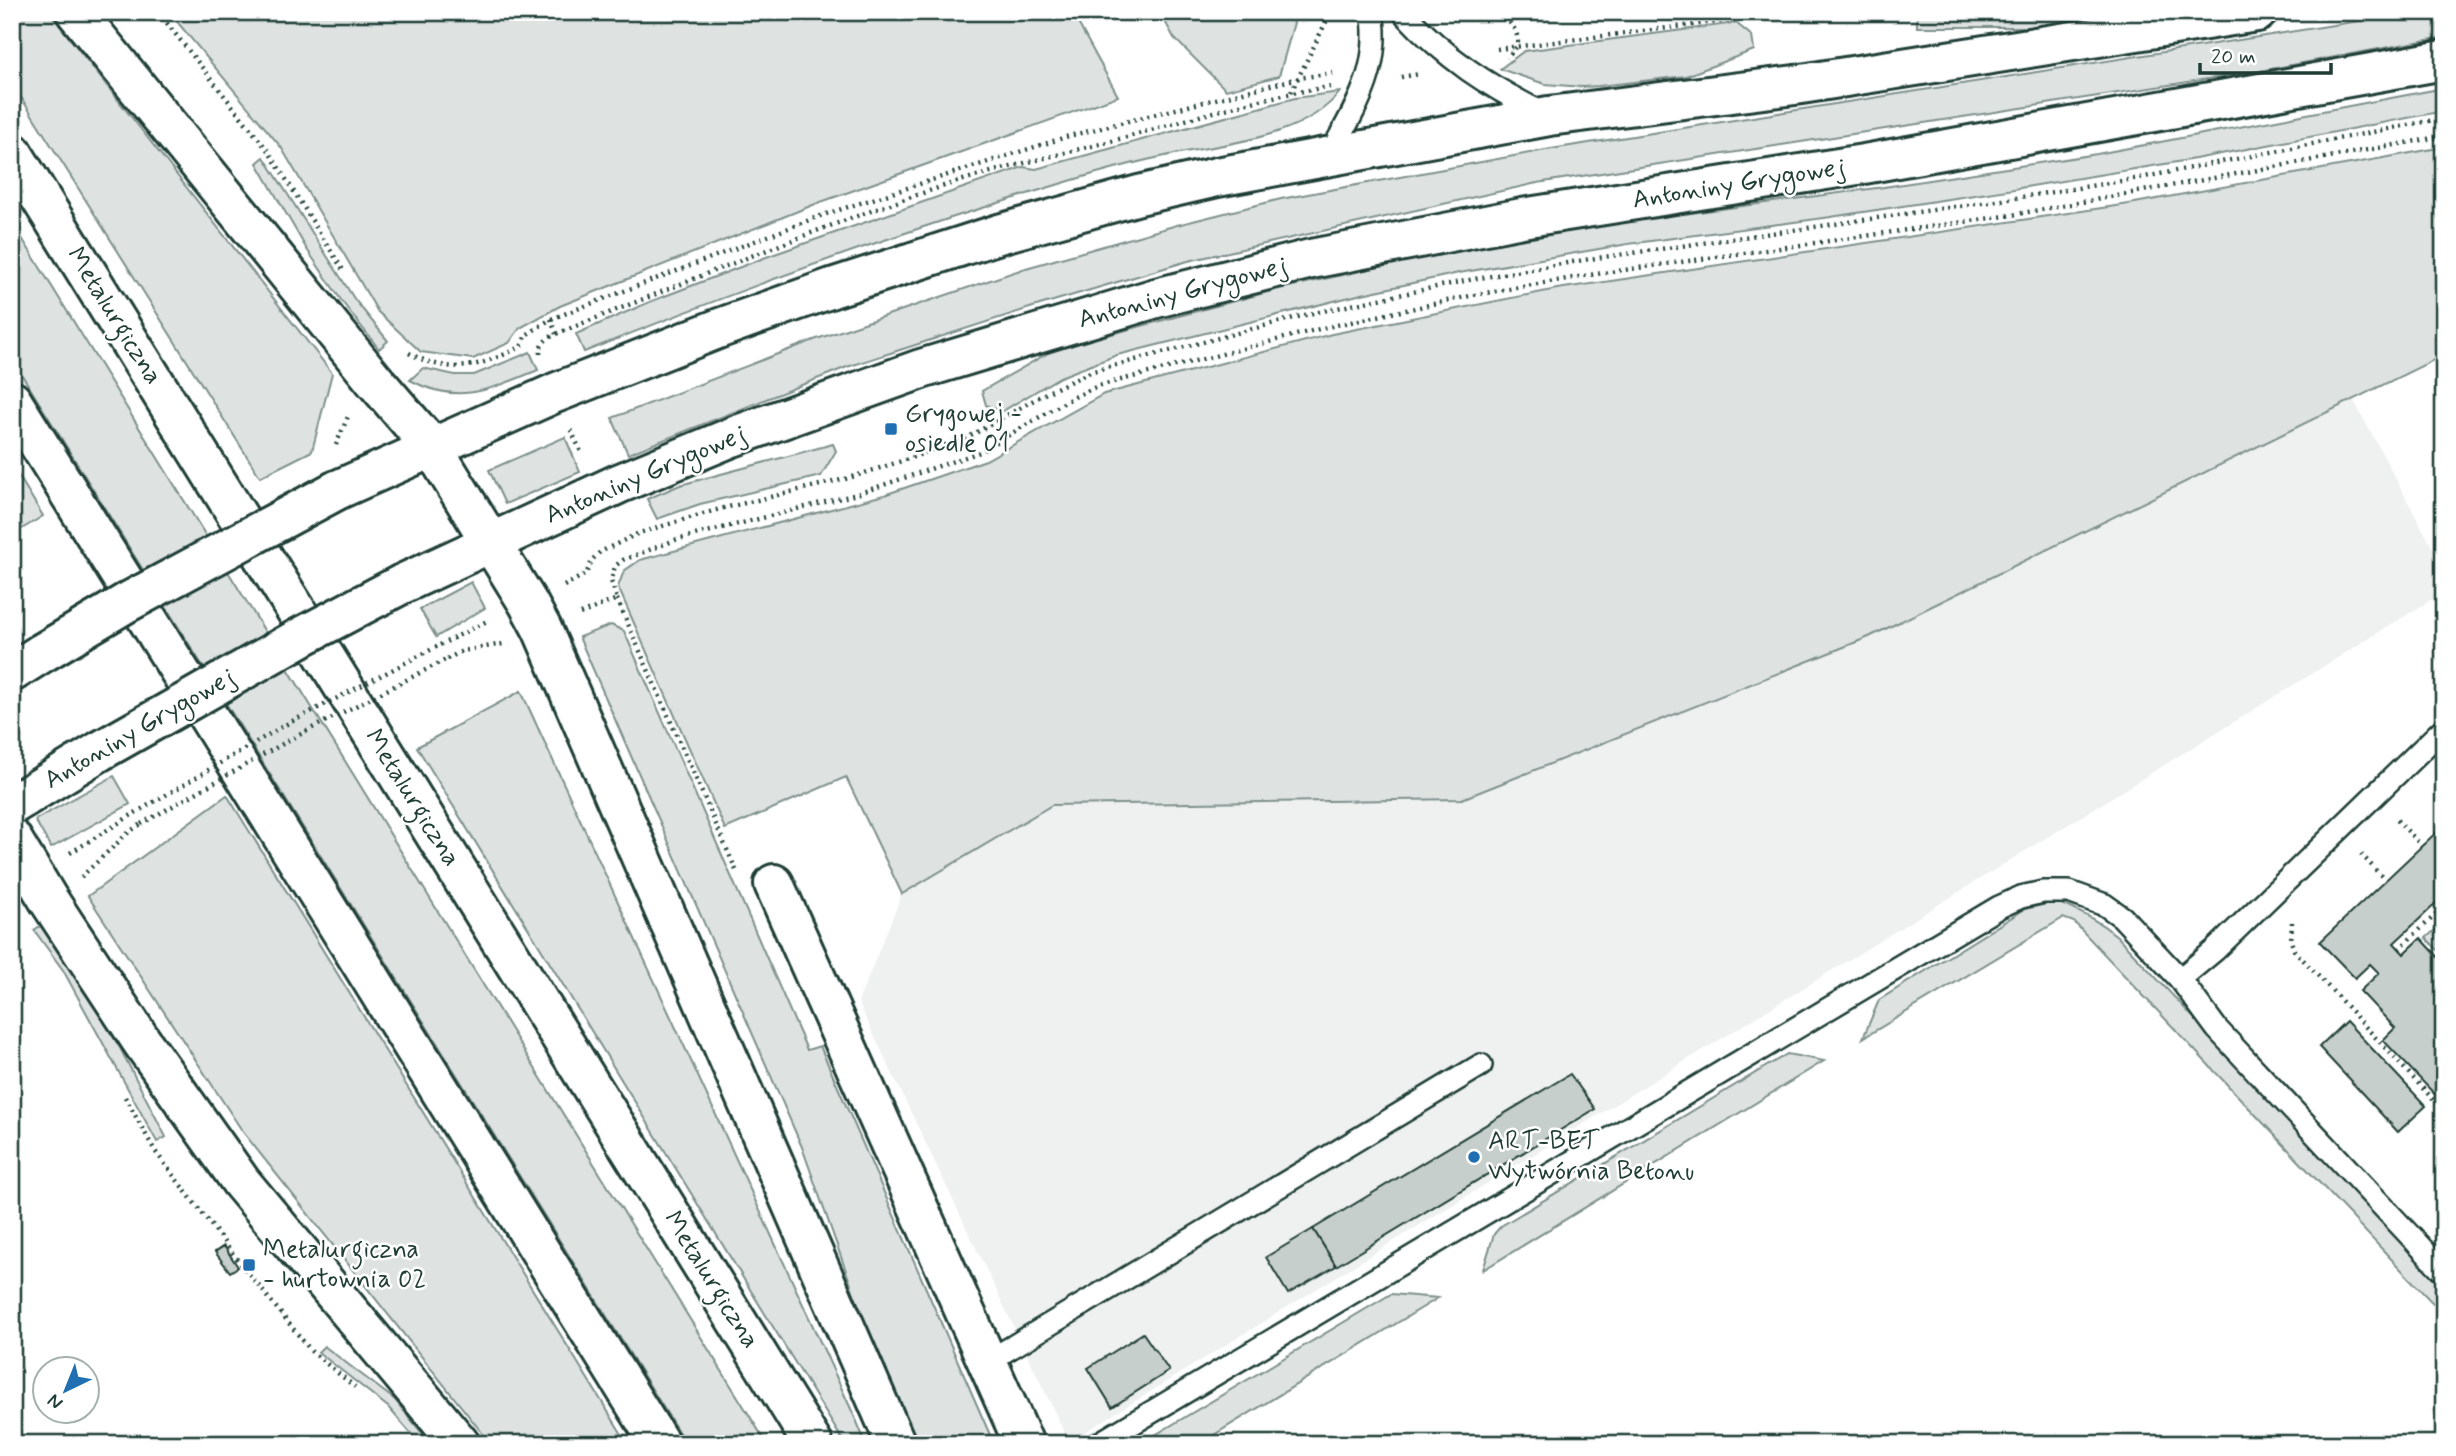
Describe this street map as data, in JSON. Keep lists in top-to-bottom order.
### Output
{
  "streets": {
    "street": ["Antoniny Grygowej", "Metalurgiczna"]
  },
  "places": {
    "transit": ["Grygowej - osiedle 01", "Metalurgiczna - hurtownia 02"],
    "other": ["ART-BET Wytwórnia Betonu"]
  },
  "scale_bar": "20 m",
  "north": "bottom left"
}
